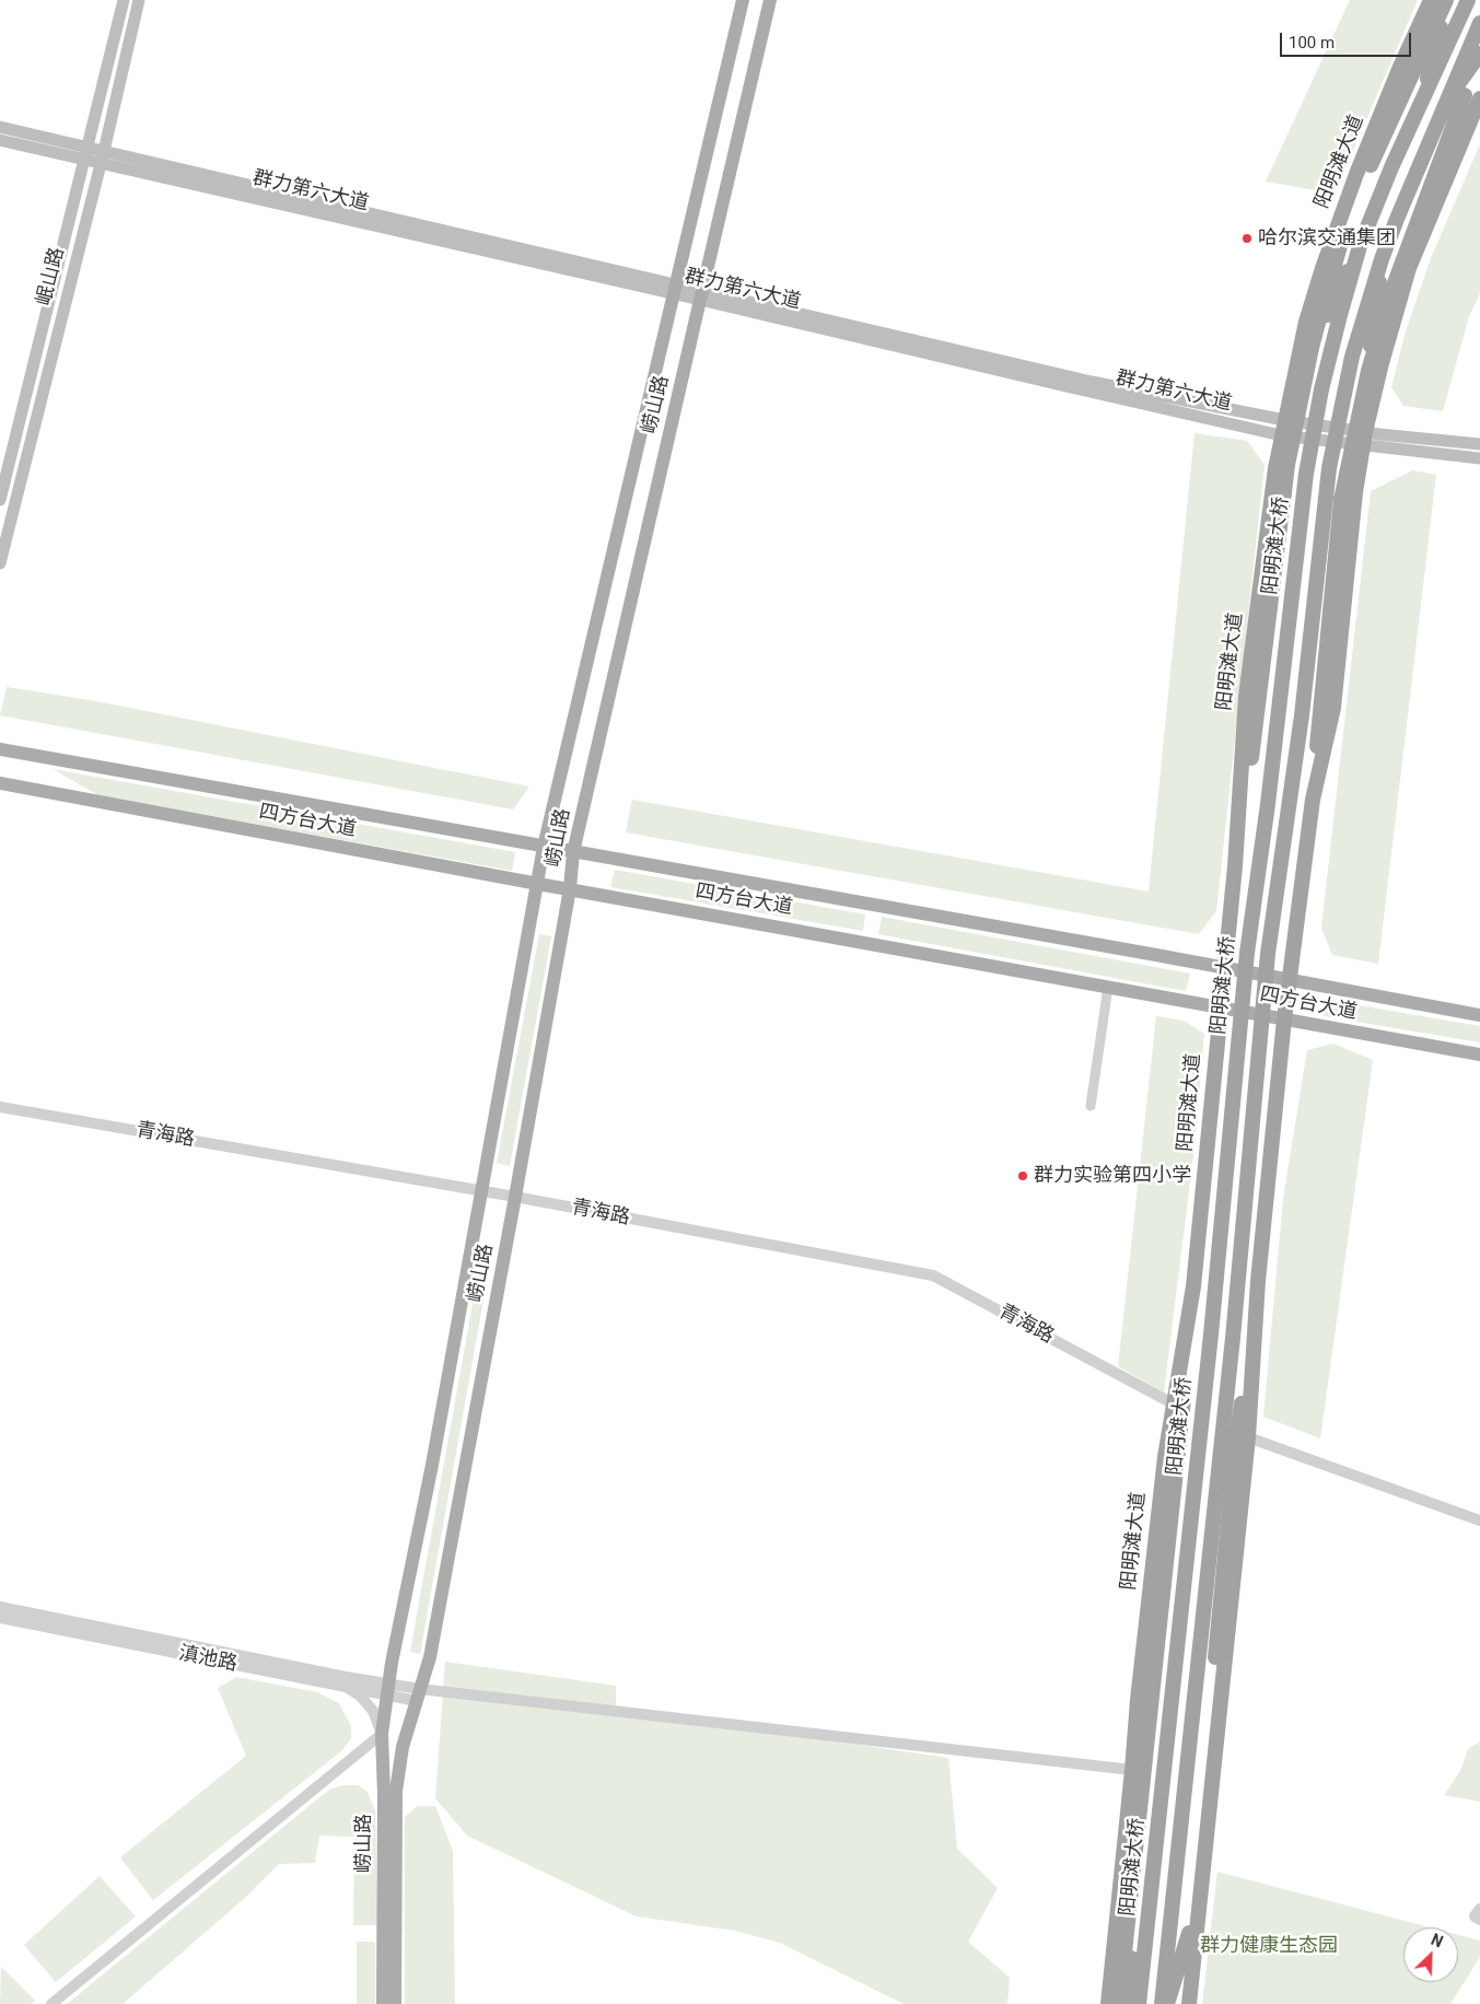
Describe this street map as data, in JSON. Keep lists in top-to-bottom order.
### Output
{
  "streets": {
    "highway": ["阳明滩大道", "阳明滩大桥"],
    "main road": [
      "群力第六大道",
      "岷山路",
      "崂山路",
      "四方台大道"
    ],
    "street": ["青海路", "滇池路"]
  },
  "crossings": [
    ["阳明滩大道", "群力第六大道"],
    ["阳明滩大道", "四方台大道"],
    ["阳明滩大道", "青海路"],
    ["阳明滩大道", "滇池路"],
    ["群力第六大道", "岷山路"],
    ["群力第六大道", "崂山路"],
    ["崂山路", "四方台大道"],
    ["崂山路", "青海路"],
    ["崂山路", "滇池路"]
  ],
  "parks": ["群力健康生态园"],
  "places": ["哈尔滨交通集团", "群力实验第四小学"],
  "scale_bar": "100 m",
  "north": "top right"
}
